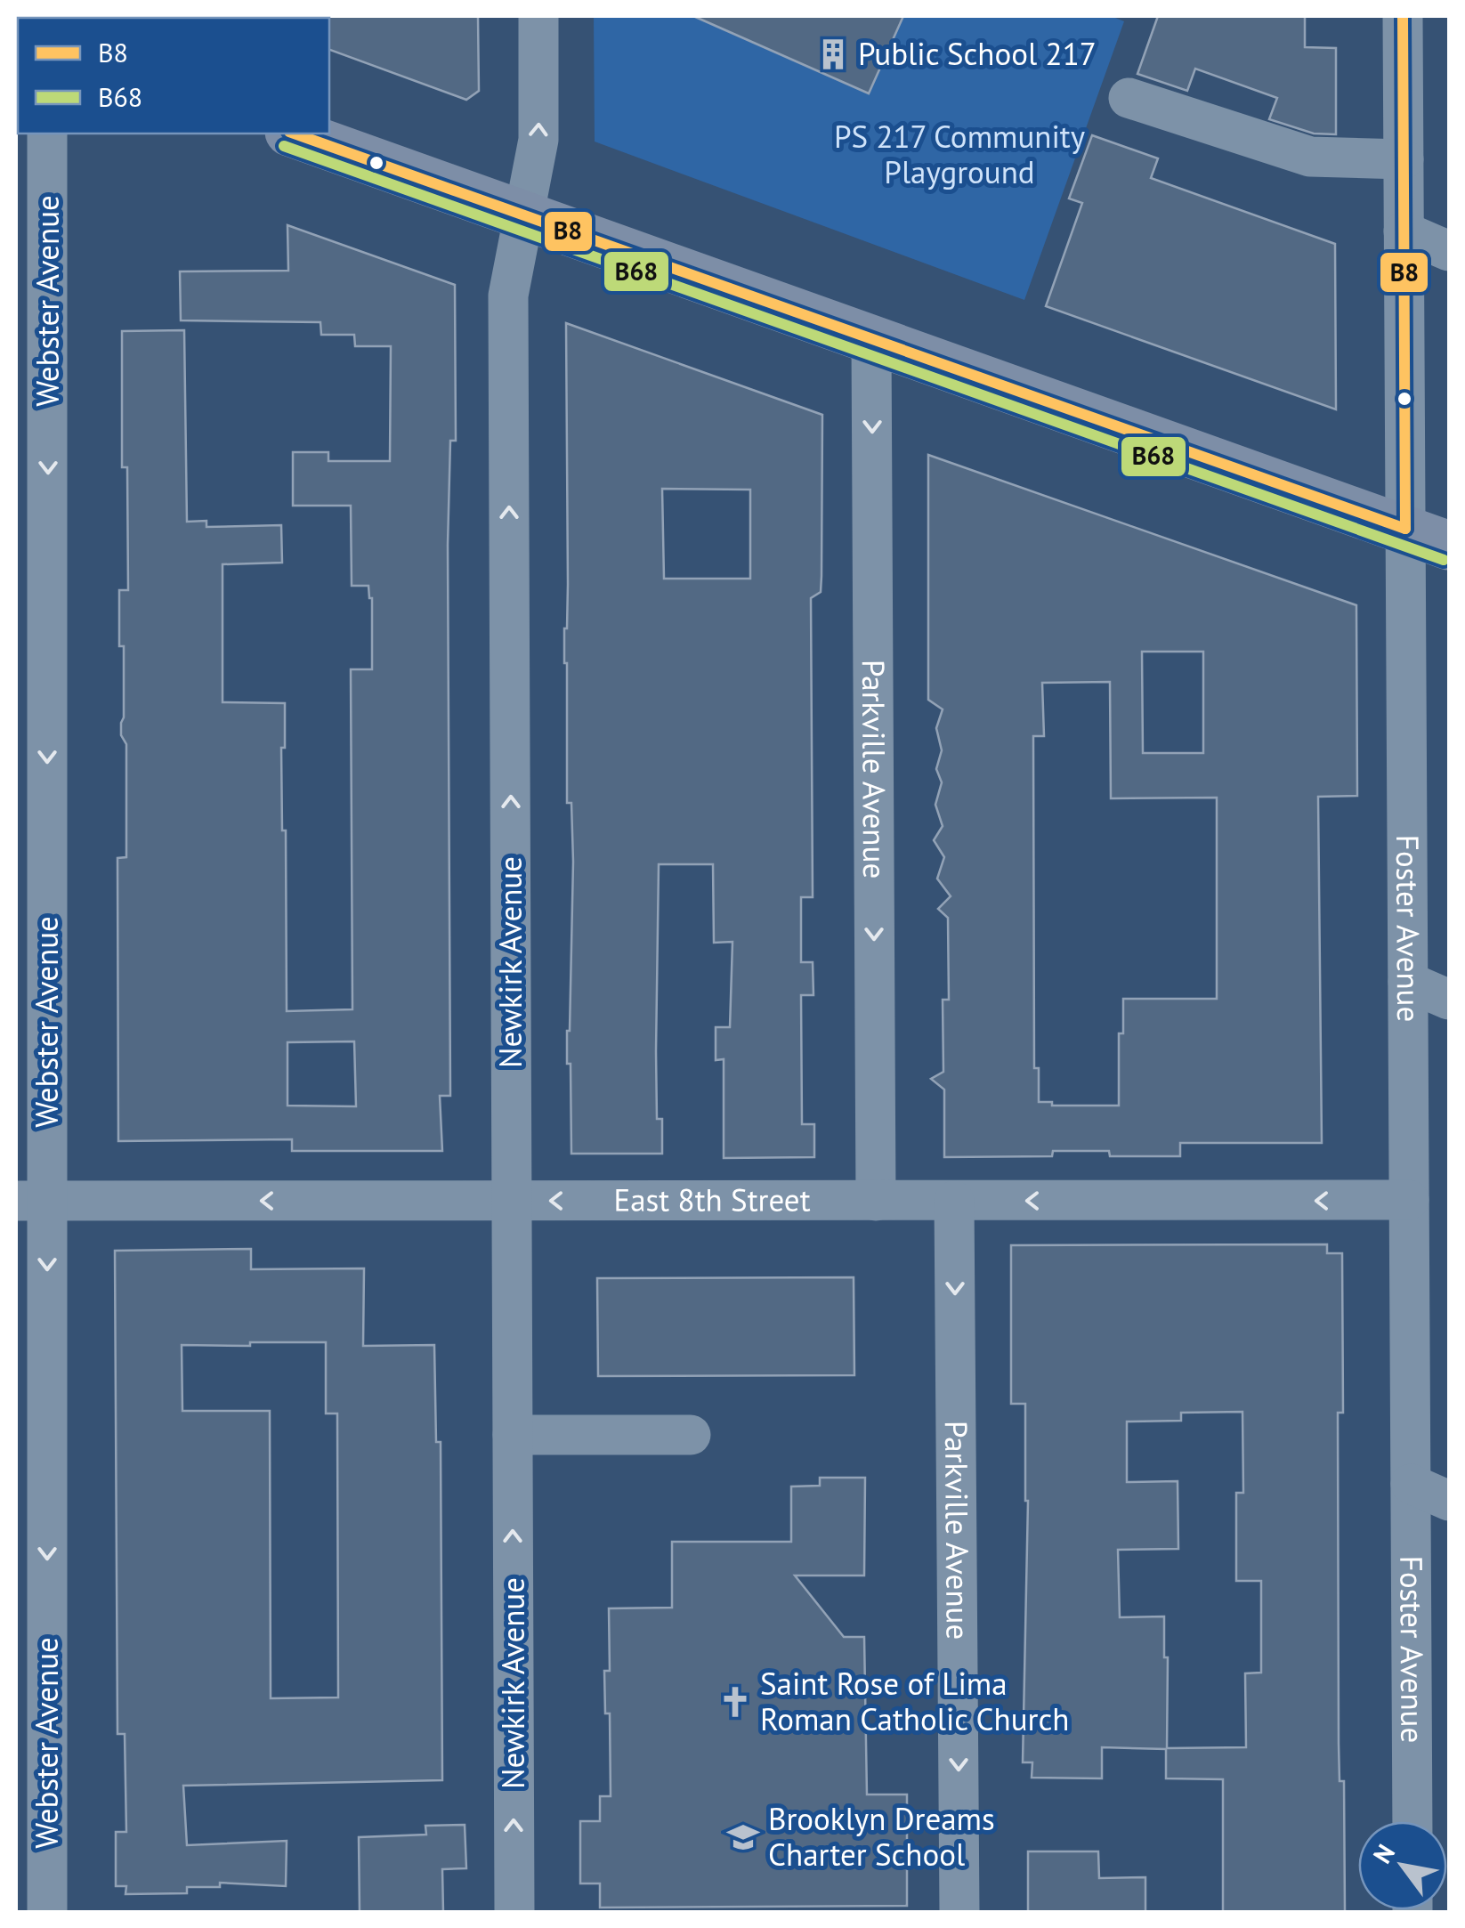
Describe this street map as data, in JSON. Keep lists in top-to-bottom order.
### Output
{
  "streets": {
    "street": [
      "Webster Avenue",
      "Parkville Avenue",
      "Foster Avenue",
      "Newkirk Avenue",
      "East 8th Street"
    ]
  },
  "crossings": [
    ["Webster Avenue", "East 8th Street"],
    ["Parkville Avenue", "East 8th Street"],
    ["Foster Avenue", "East 8th Street"],
    ["Newkirk Avenue", "East 8th Street"]
  ],
  "one_way": [
    "Webster Avenue",
    "Parkville Avenue",
    "Newkirk Avenue",
    "East 8th Street"
  ],
  "parks": ["PS 217 Community Playground"],
  "places": {
    "building": ["Public School 217"],
    "church": ["Saint Rose of Lima Roman Catholic Church"],
    "school or university": ["Brooklyn Dreams Charter School"]
  },
  "lines": ["transit line B8", "transit line B68"],
  "legend": ["B8", "B68"],
  "north": "top left"
}
